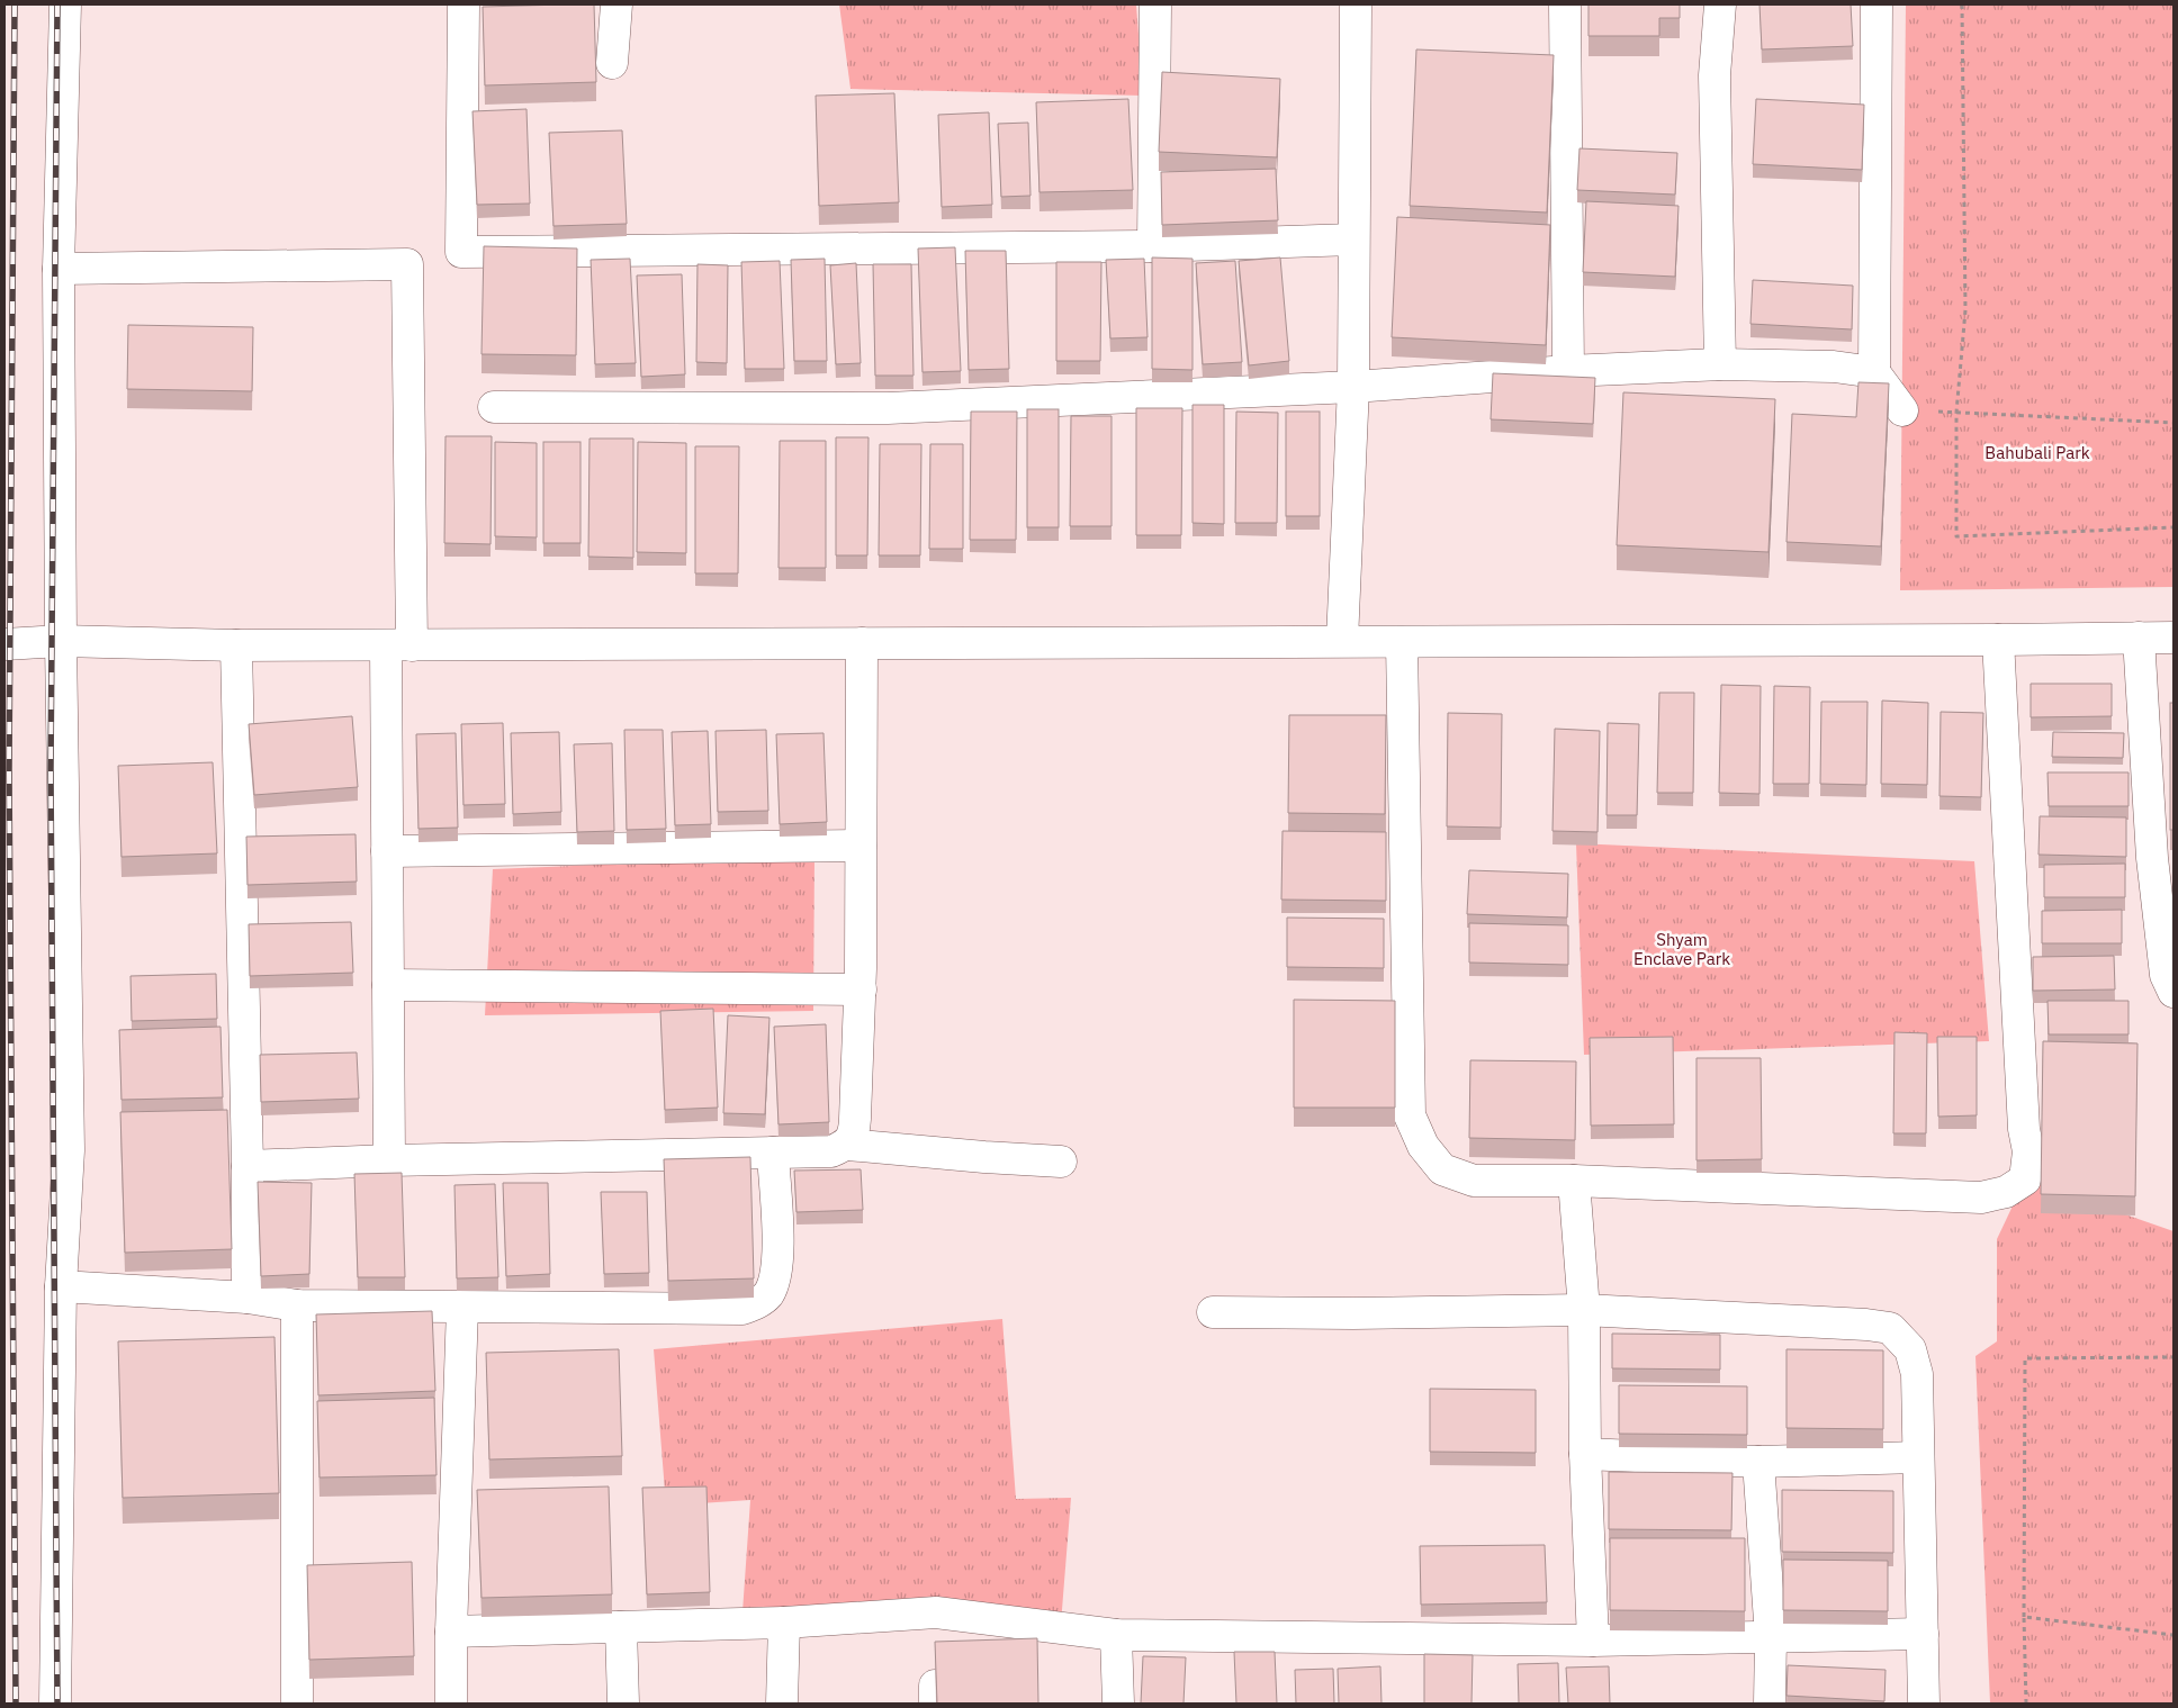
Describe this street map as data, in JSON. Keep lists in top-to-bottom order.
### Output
{
  "parks": ["Bahubali Park", "Shyam Enclave Park"]
}
